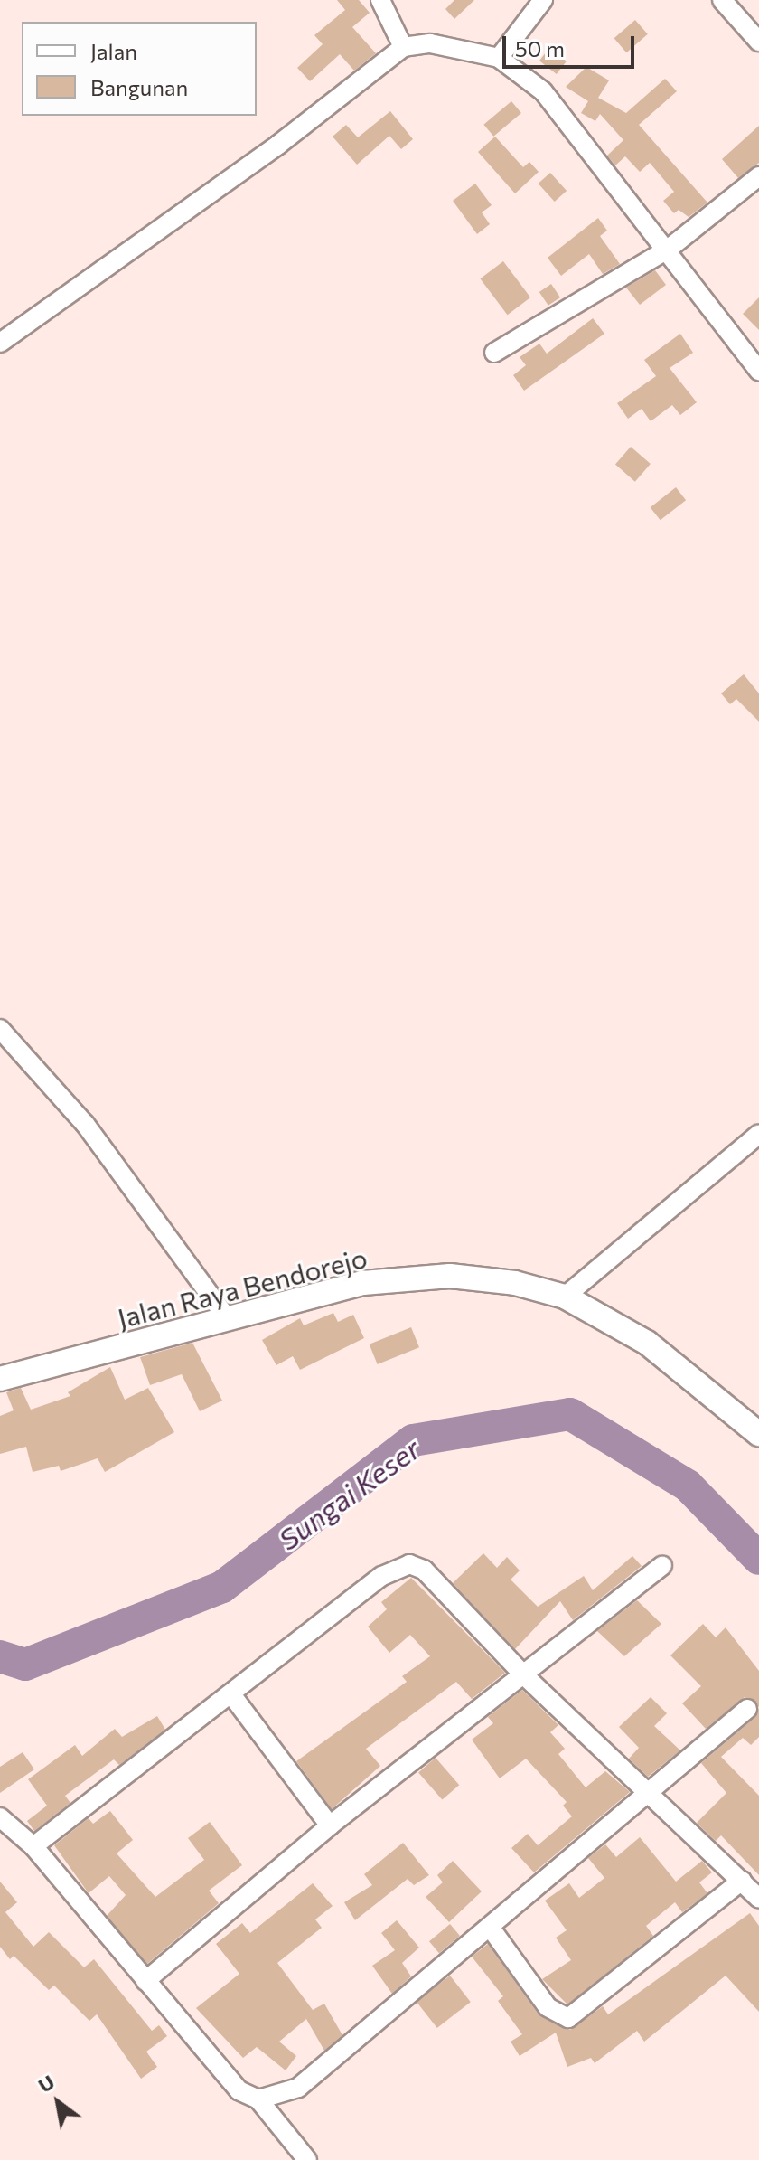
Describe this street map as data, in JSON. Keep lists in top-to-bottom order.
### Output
{
  "streets": {
    "main road": ["Jalan Raya Bendorejo"]
  },
  "water": ["Sungai Keser"],
  "legend": ["Jalan", "Bangunan"],
  "scale_bar": "50 m",
  "north": "top left"
}
